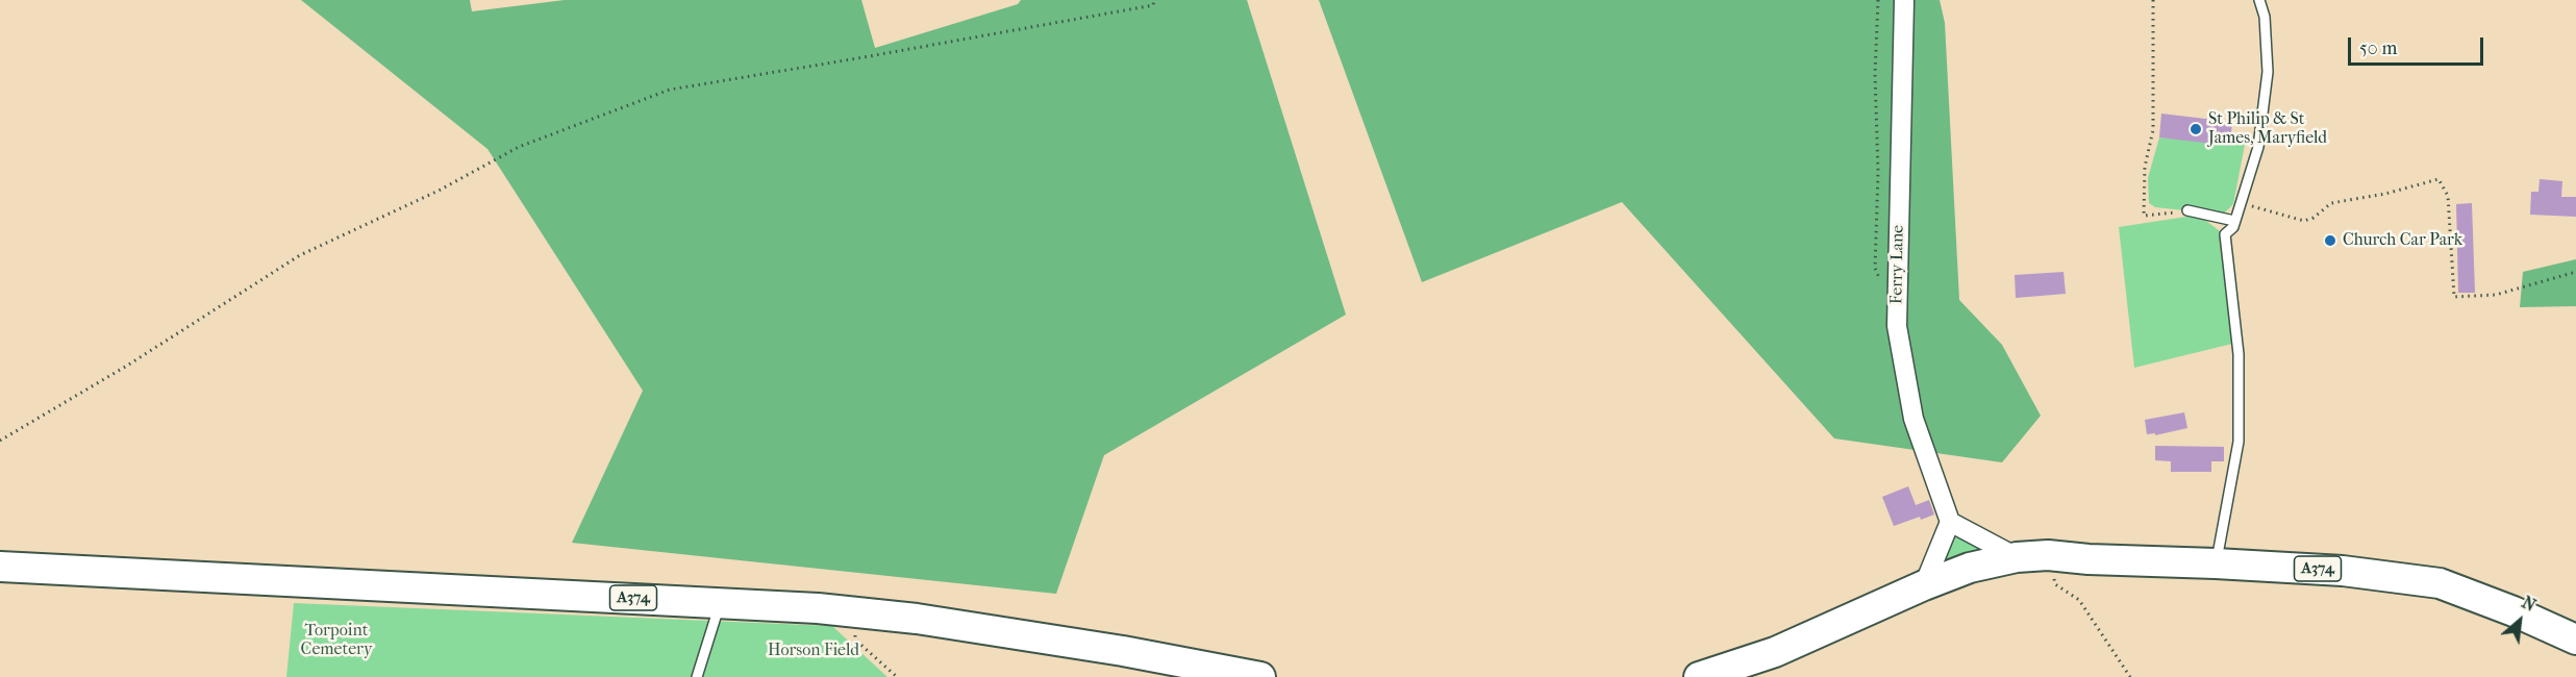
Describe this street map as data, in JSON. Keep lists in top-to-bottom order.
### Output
{
  "streets": {
    "main road": ["A374"],
    "street": ["Ferry Lane"]
  },
  "parks": ["Torpoint Cemetery", "Horson Field"],
  "places": ["St Philip & St James, Maryfield", "Church Car Park"],
  "scale_bar": "50 m",
  "north": "top right"
}
